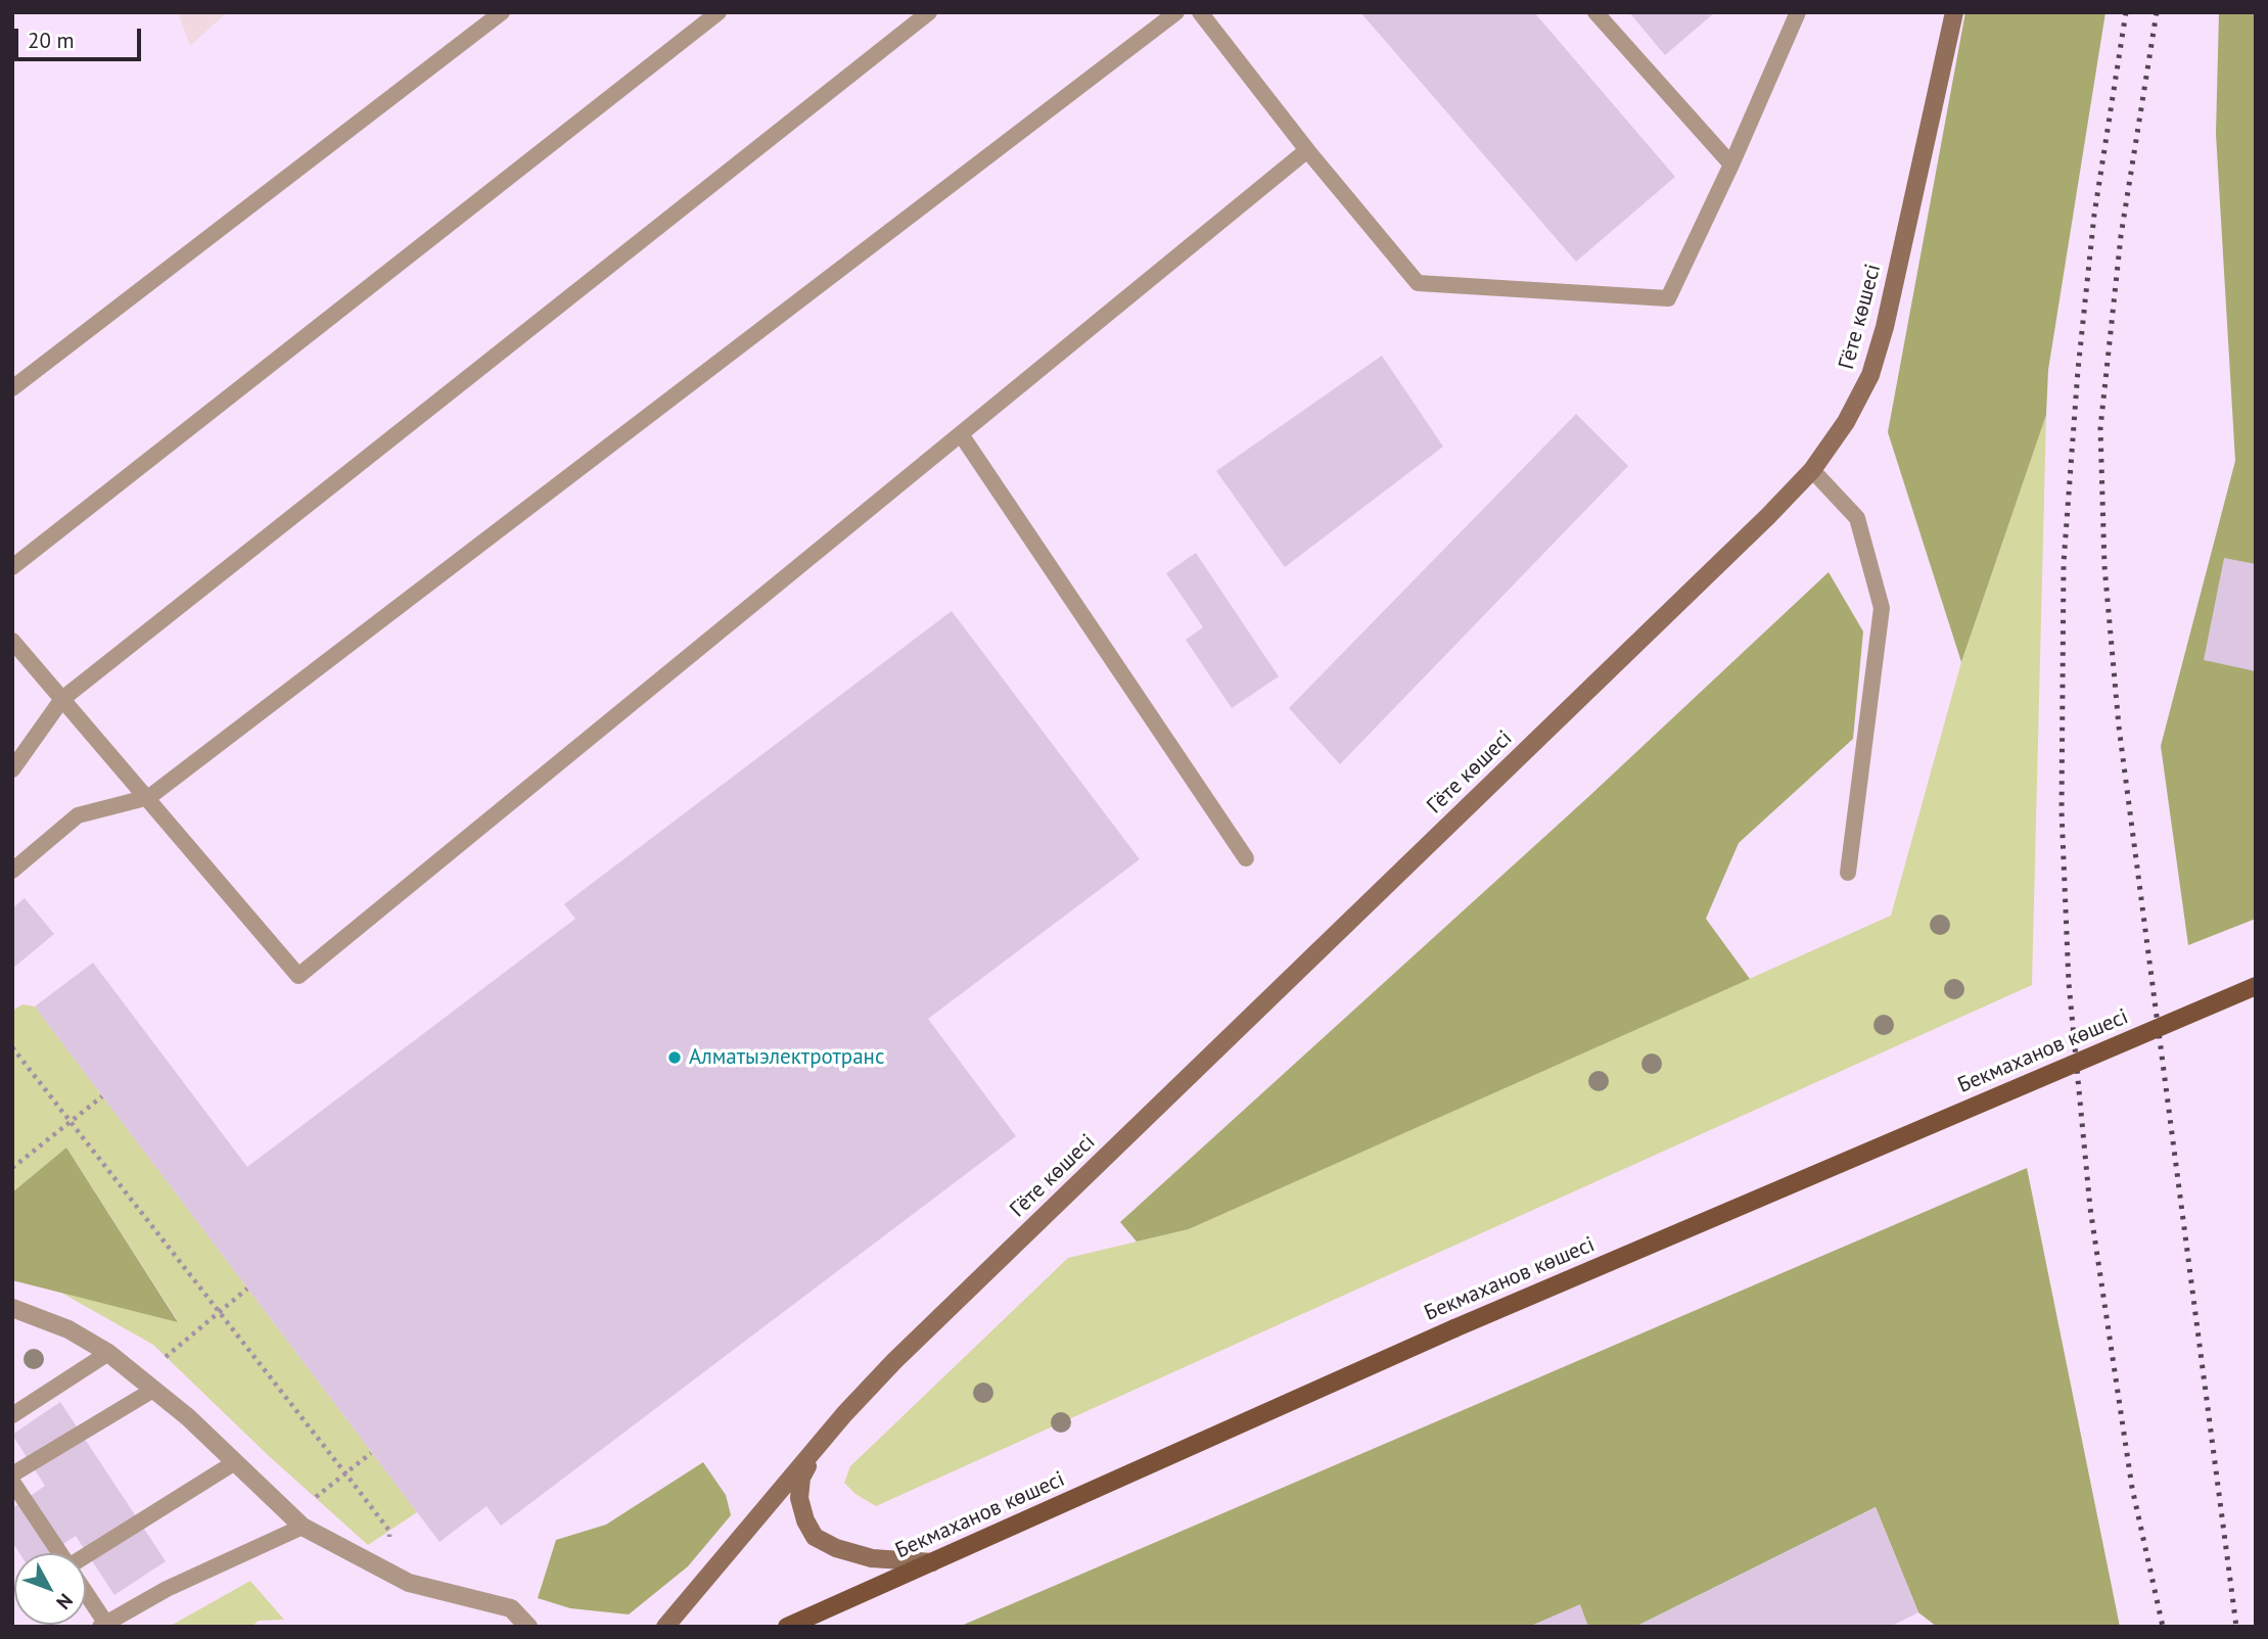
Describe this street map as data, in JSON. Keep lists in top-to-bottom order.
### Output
{
  "streets": {
    "main road": ["Гёте көшесі", "Бекмаханов көшесі"]
  },
  "places": ["Алматыэлектротранс"],
  "scale_bar": "20 m",
  "north": "bottom right"
}
